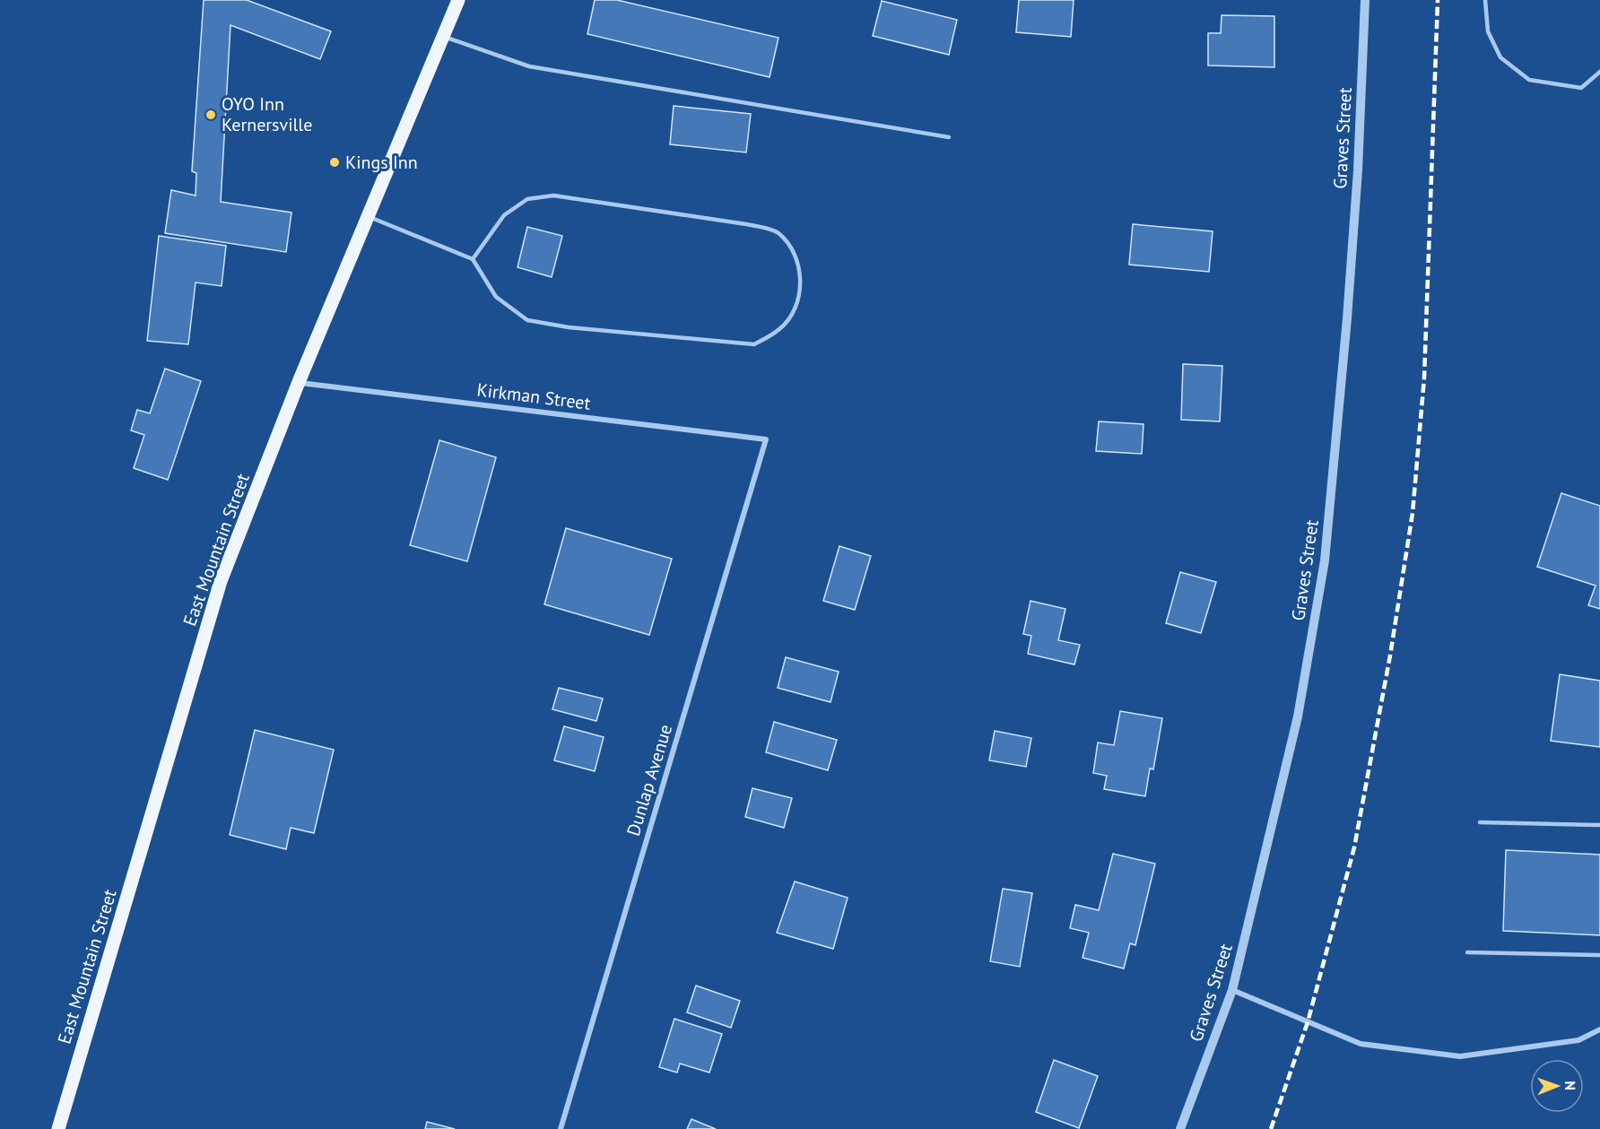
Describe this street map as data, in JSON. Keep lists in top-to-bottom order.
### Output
{
  "streets": {
    "main road": ["East Mountain Street"],
    "street": ["Graves Street", "Kirkman Street", "Dunlap Avenue"]
  },
  "crossings": [
    ["Kirkman Street", "East Mountain Street"],
    ["Kirkman Street", "Dunlap Avenue"]
  ],
  "places": ["OYO Inn Kernersville", "Kings Inn"],
  "north": "right"
}
